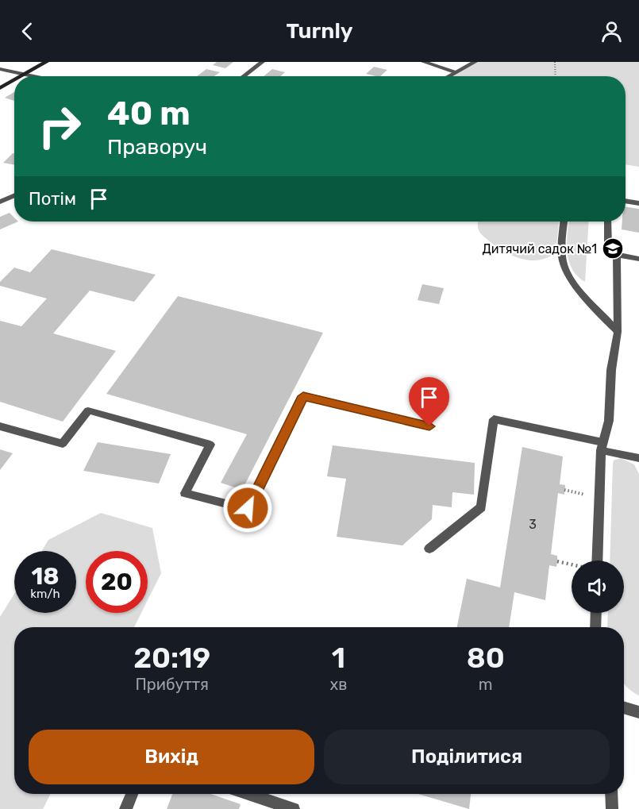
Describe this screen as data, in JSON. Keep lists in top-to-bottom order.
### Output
{
  "places": {
    "school or university": ["Дитячий садок №1"]
  },
  "house_numbers": ["3"],
  "page": {
    "header": "Turnly",
    "turn": ["40 m", "Праворуч"],
    "then": "Потім",
    "speed": "18 km/h",
    "limit": "20",
    "eta": [
      "20:19",
      "Прибуття",
      "1",
      "хв",
      "80",
      "m"
    ],
    "buttons": ["Вихід", "Поділитися"]
  }
}
